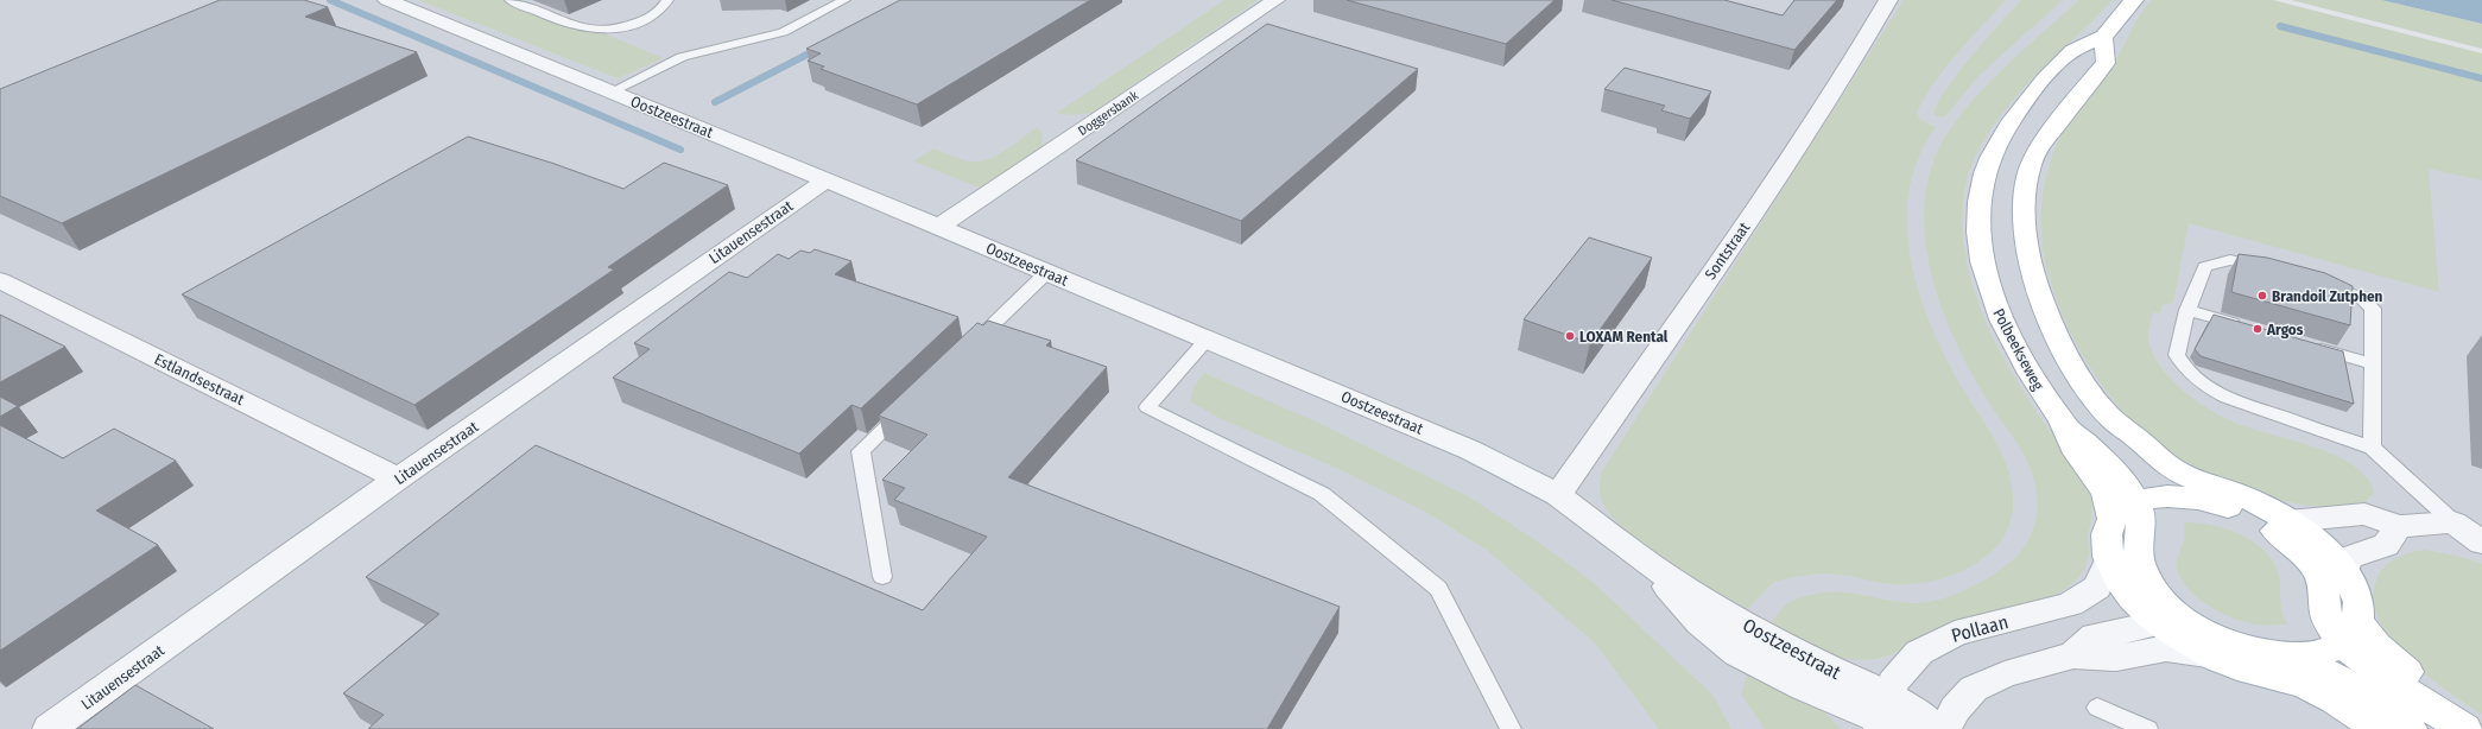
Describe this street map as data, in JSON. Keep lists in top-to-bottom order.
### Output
{
  "streets": {
    "main road": ["Polbeekseweg"],
    "street": [
      "Doggersbank",
      "Oostzeestraat",
      "Litauensestraat",
      "Sontstraat",
      "Estlandsestraat",
      "Pollaan"
    ]
  },
  "crossings": [
    ["Doggersbank", "Oostzeestraat"],
    ["Oostzeestraat", "Litauensestraat"],
    ["Oostzeestraat", "Sontstraat"],
    ["Oostzeestraat", "Pollaan"],
    ["Litauensestraat", "Estlandsestraat"]
  ],
  "places": ["Brandoil Zutphen", "Argos", "LOXAM Rental"]
}
